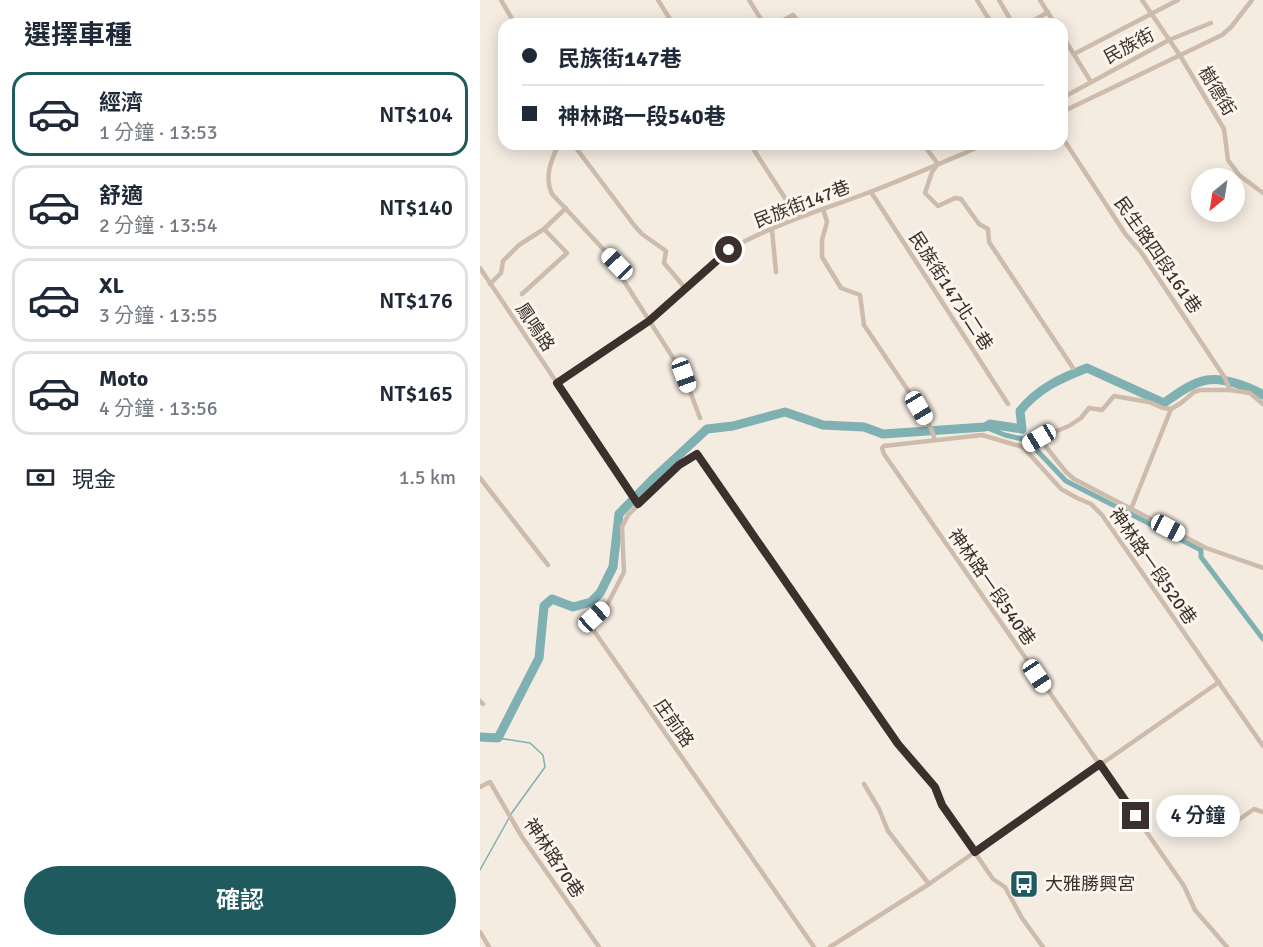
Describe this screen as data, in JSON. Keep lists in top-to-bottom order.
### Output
{
  "streets": {
    "street": [
      "民族街",
      "樹德街",
      "民族街147巷",
      "民生路四段161巷",
      "民族街147北二巷",
      "鳳鳴路",
      "神林路一段520巷",
      "神林路一段540巷",
      "庄前路",
      "神林路70巷"
    ]
  },
  "crossings": [
    ["民族街", "樹德街"],
    ["民族街147巷", "民族街147北二巷"],
    ["民族街147巷", "鳳鳴路"],
    ["鳳鳴路", "庄前路"]
  ],
  "places": {
    "bus stop": ["大雅勝興宮"]
  },
  "north": "bottom left",
  "page": {
    "heading": "選擇車種",
    "banner": ["民族街147巷", "神林路一段540巷"],
    "list": [
      {
        "name": "經濟",
        "note": "1 分鐘 · 13:53",
        "value": "NT$104"
      },
      {
        "name": "舒適",
        "note": "2 分鐘 · 13:54",
        "value": "NT$140"
      },
      {
        "name": "XL",
        "note": "3 分鐘 · 13:55",
        "value": "NT$176"
      },
      {
        "name": "Moto",
        "note": "4 分鐘 · 13:56",
        "value": "NT$165"
      }
    ],
    "pay": ["現金", "1.5 km"],
    "bubble": "4 分鐘",
    "buttons": "確認"
  }
}
